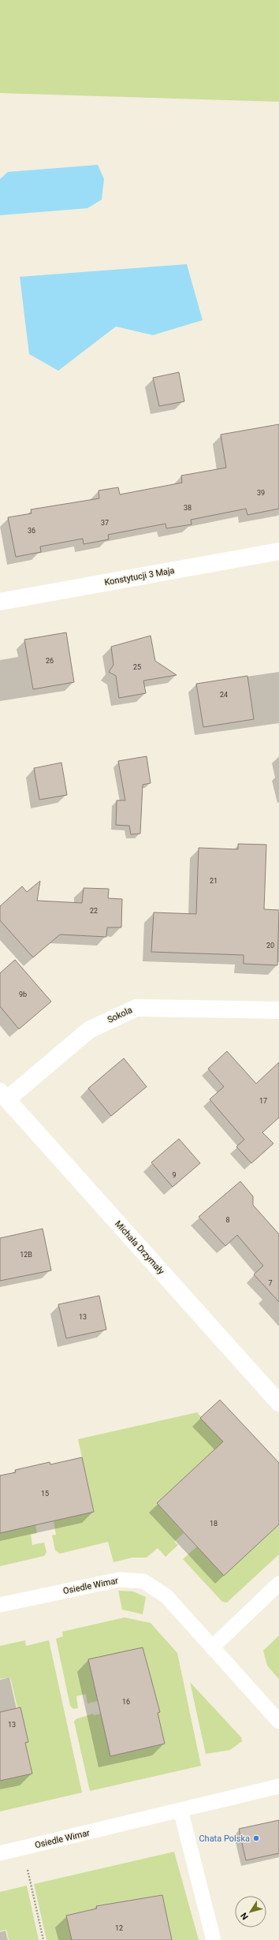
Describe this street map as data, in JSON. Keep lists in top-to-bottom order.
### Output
{
  "streets": {
    "street": ["Konstytucji 3 Maja", "Sokola", "Michała Drzymały"],
    "lane": ["Osiedle Wimar"]
  },
  "crossings": [
    ["Sokola", "Michała Drzymały"]
  ],
  "places": ["Chata Polska"],
  "house_numbers": [
    "39",
    "38",
    "37",
    "36",
    "26",
    "25",
    "24",
    "21",
    "22",
    "20",
    "9b",
    "17",
    "9",
    "8",
    "12B",
    "7",
    "13",
    "15",
    "18",
    "16",
    "13",
    "12"
  ],
  "north": "bottom left"
}
